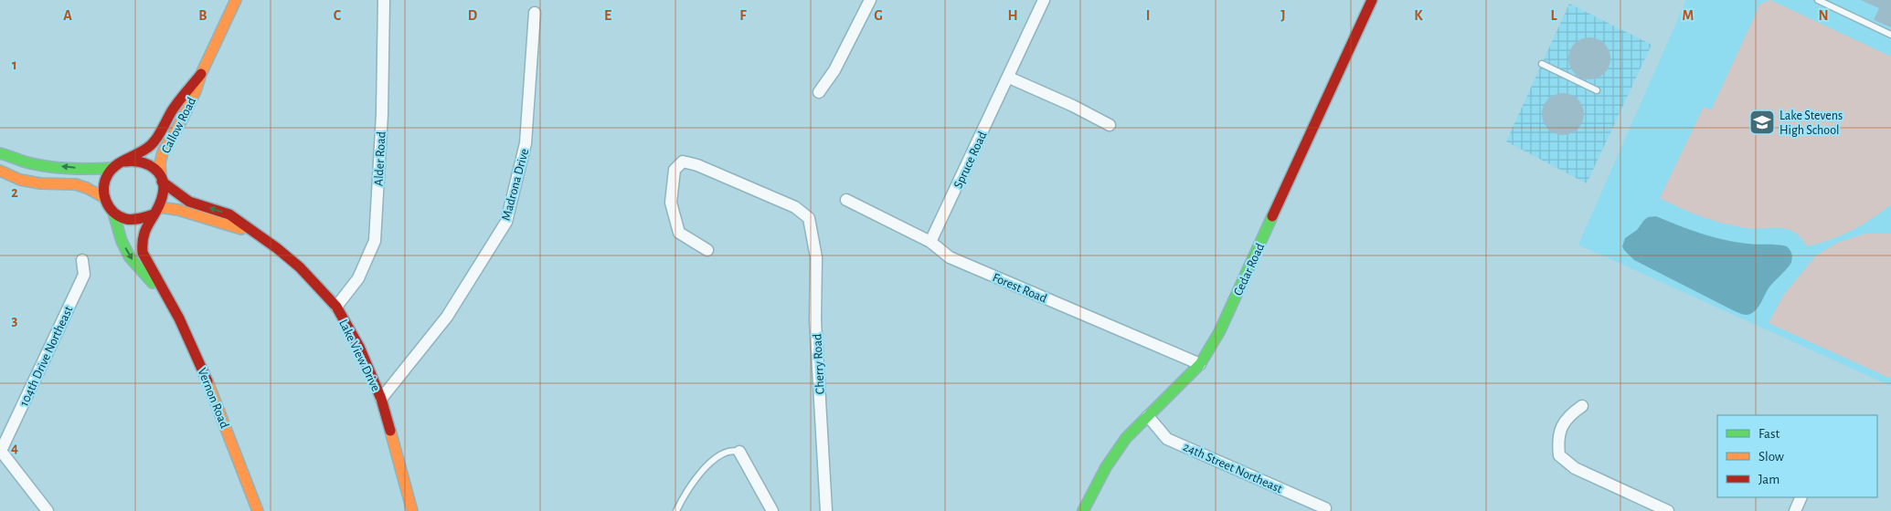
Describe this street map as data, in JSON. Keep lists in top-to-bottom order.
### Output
{
  "streets": {
    "street": [
      "Callow Road",
      "Alder Road",
      "Spruce Road",
      "Madrona Drive",
      "Cedar Road",
      "Forest Road",
      "Lake View Drive",
      "104th Drive Northeast",
      "Cherry Road",
      "Vernon Road",
      "24th Street Northeast"
    ]
  },
  "crossings": [
    ["Callow Road", "Lake View Drive"],
    ["Callow Road", "Vernon Road"],
    ["Alder Road", "Lake View Drive"],
    ["Spruce Road", "Forest Road"],
    ["Madrona Drive", "Lake View Drive"],
    ["Cedar Road", "Forest Road"],
    ["Cedar Road", "24th Street Northeast"],
    ["Lake View Drive", "Vernon Road"]
  ],
  "places": {
    "school or university": ["Lake Stevens High School"]
  },
  "legend": ["Fast", "Slow", "Jam"],
  "grid": {
    "columns": [
      "A",
      "B",
      "C",
      "D",
      "E",
      "F",
      "G",
      "H",
      "I",
      "J",
      "K",
      "L",
      "M",
      "N"
    ],
    "rows": [
      "1",
      "2",
      "3",
      "4"
    ]
  }
}
